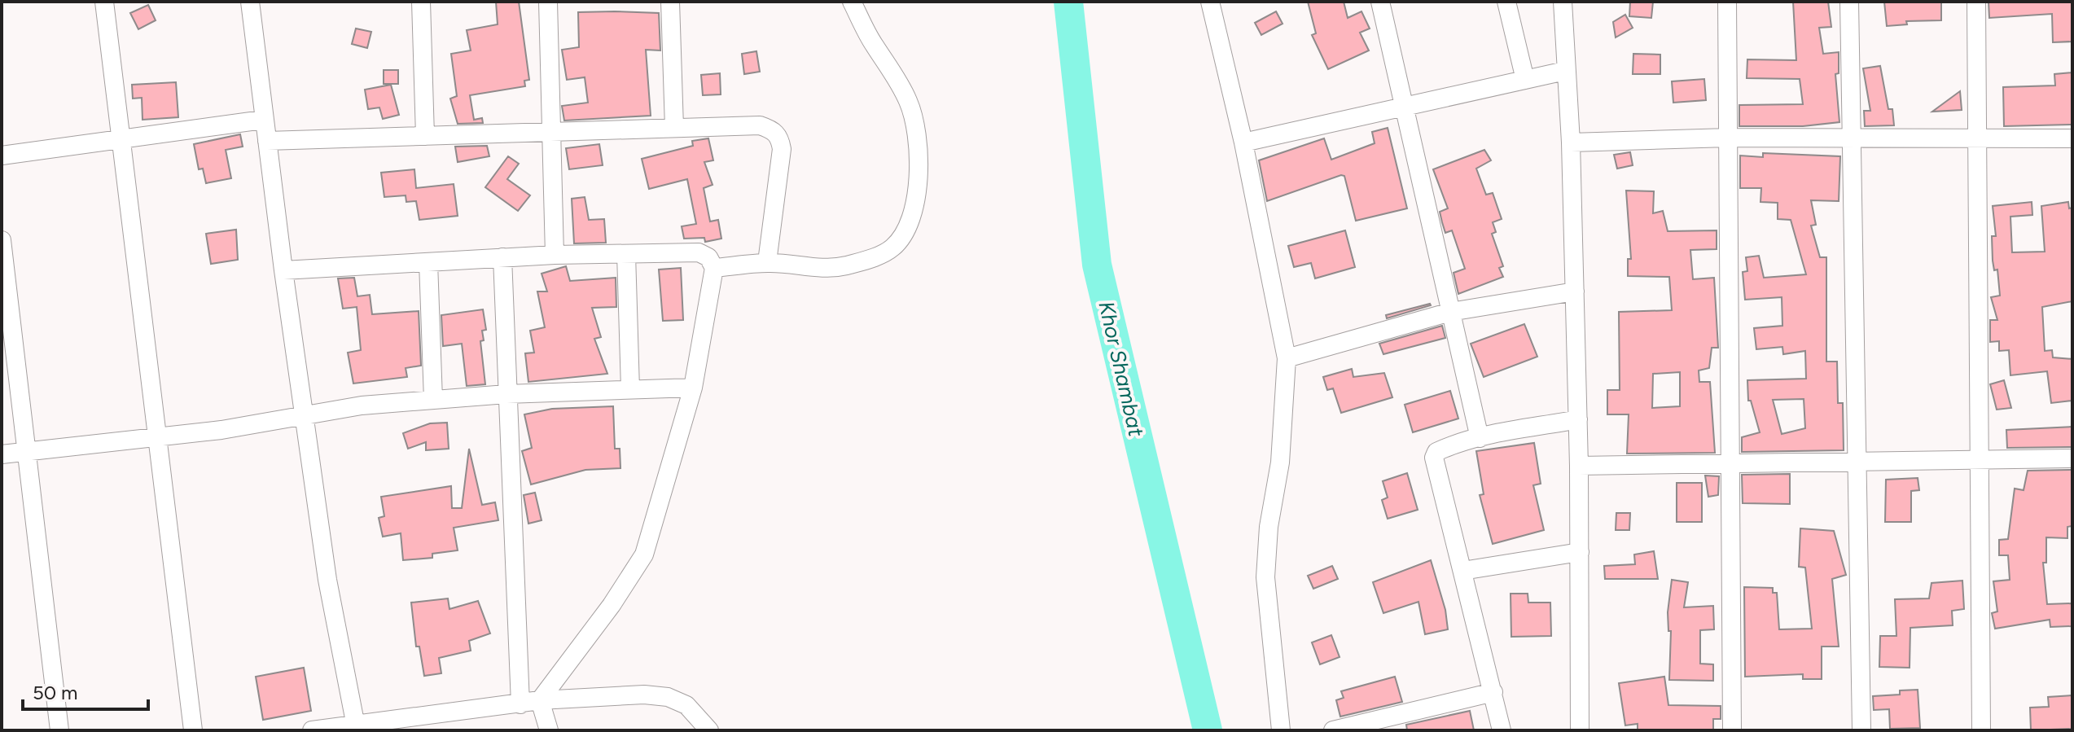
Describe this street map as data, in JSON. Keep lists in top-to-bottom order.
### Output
{
  "water": ["Khor Shambat"],
  "scale_bar": "50 m"
}
